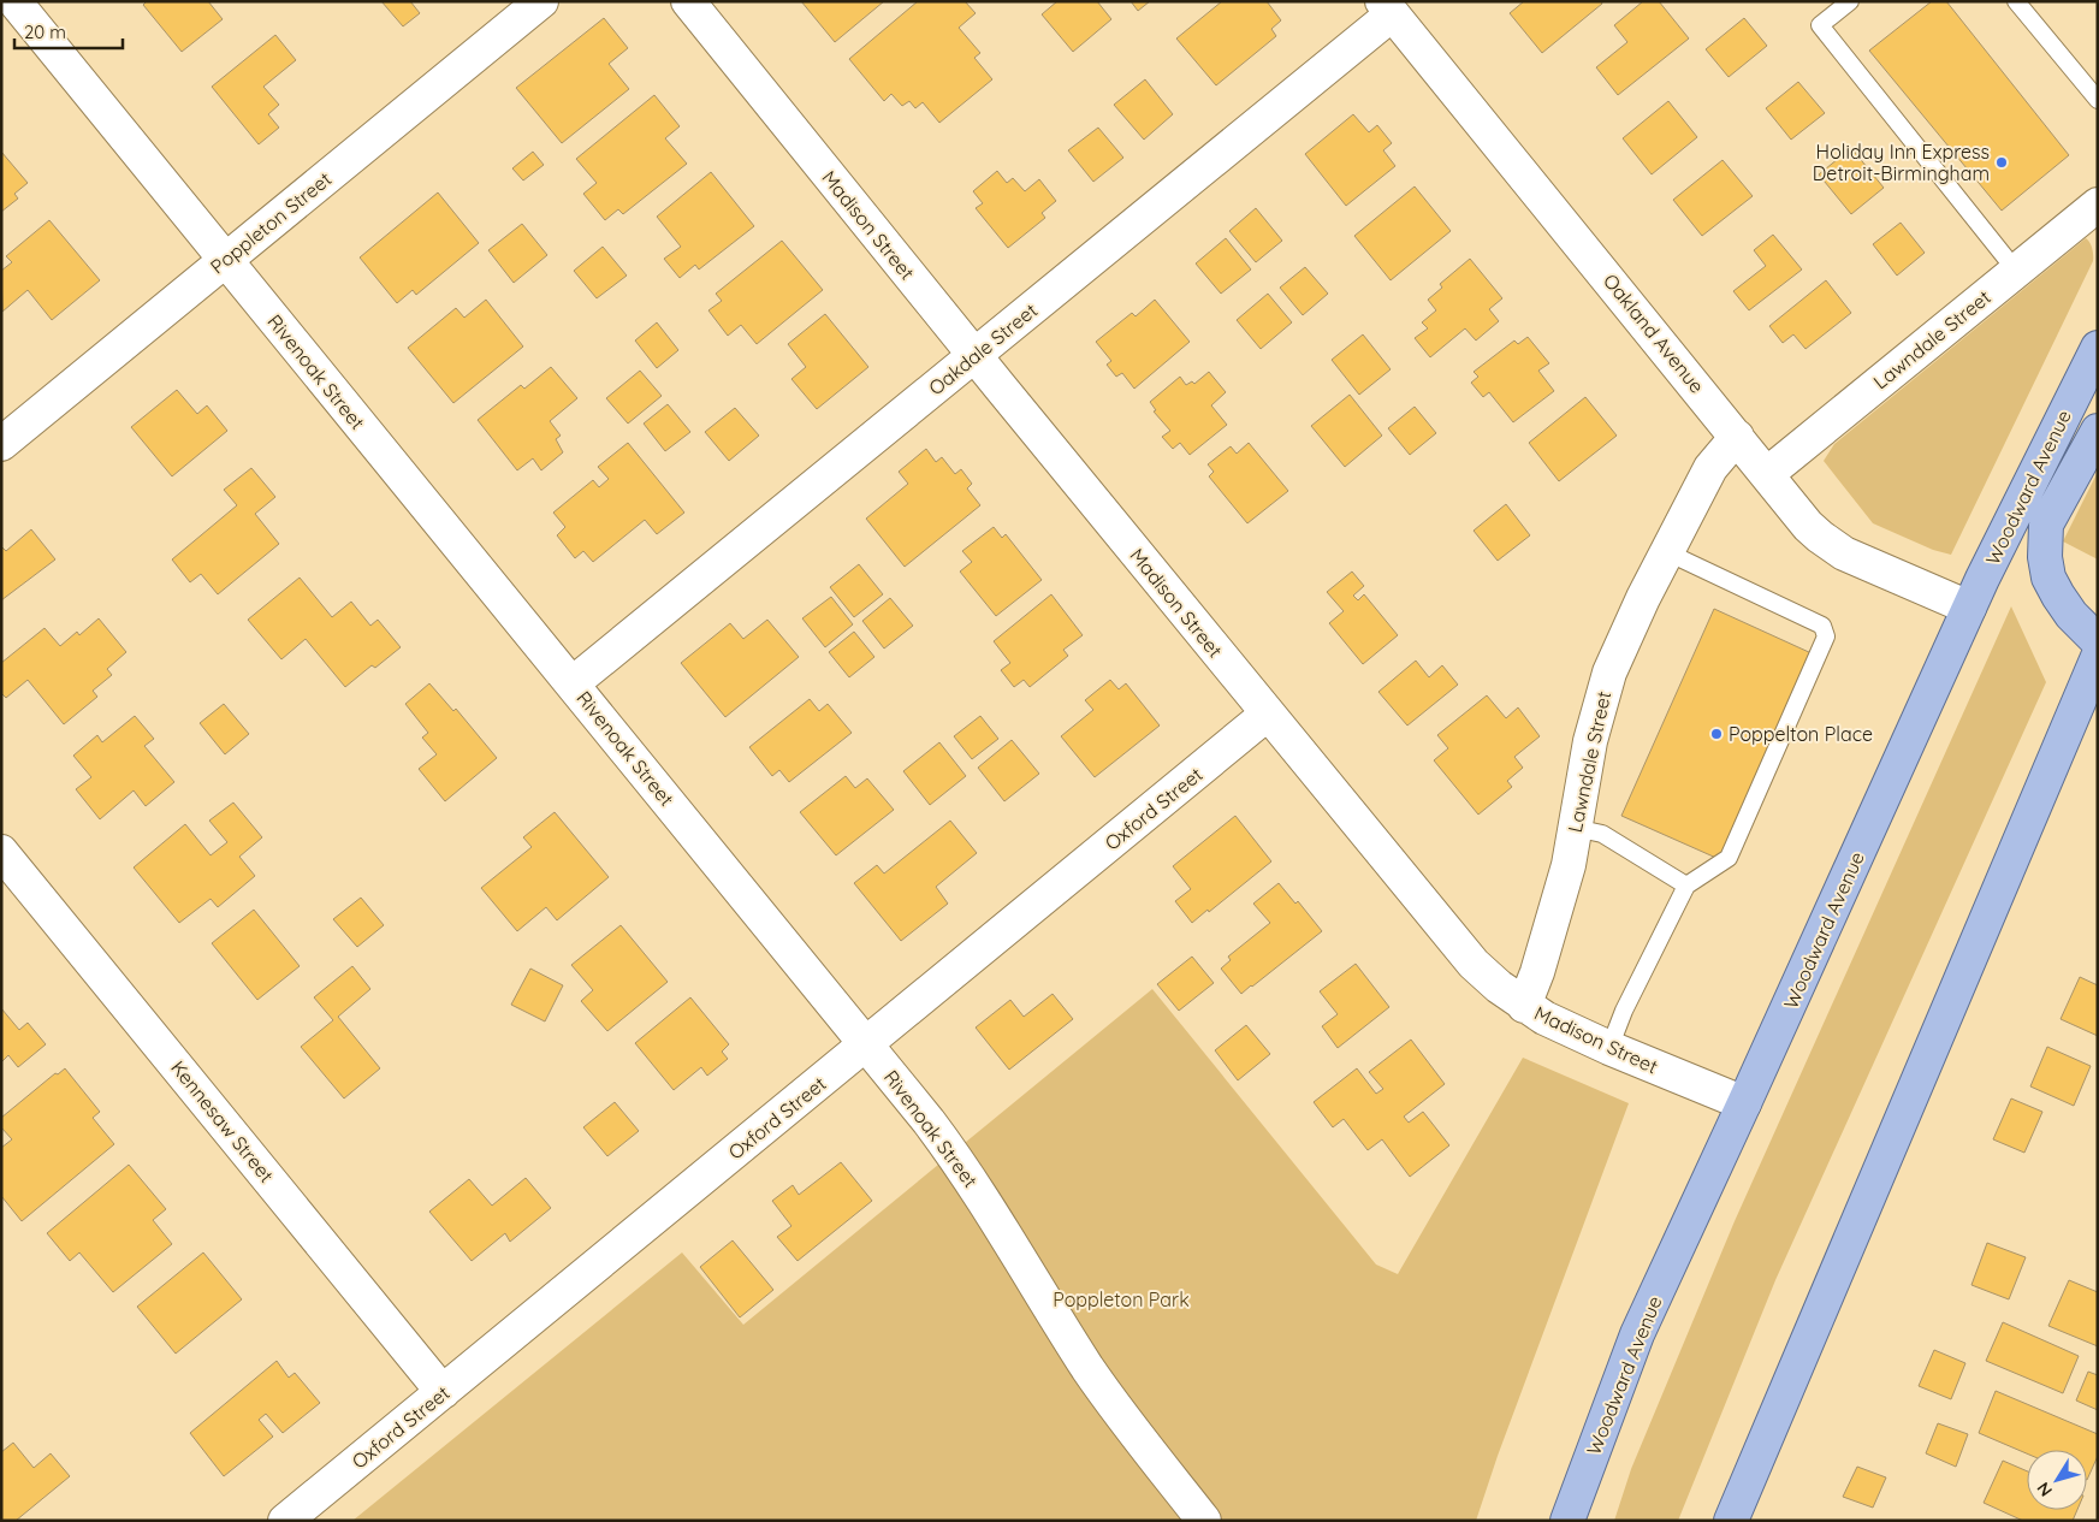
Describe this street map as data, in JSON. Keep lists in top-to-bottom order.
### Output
{
  "streets": {
    "main road": ["Woodward Avenue"],
    "street": [
      "Poppleton Street",
      "Madison Street",
      "Oakland Avenue",
      "Lawndale Street",
      "Oakdale Street",
      "Rivenoak Street",
      "Oxford Street",
      "Kennesaw Street"
    ]
  },
  "crossings": [
    ["Poppleton Street", "Rivenoak Street"],
    ["Madison Street", "Lawndale Street"],
    ["Madison Street", "Oakdale Street"],
    ["Madison Street", "Woodward Avenue"],
    ["Madison Street", "Oxford Street"],
    ["Oakland Avenue", "Lawndale Street"],
    ["Oakland Avenue", "Oakdale Street"],
    ["Oakland Avenue", "Woodward Avenue"],
    ["Oakdale Street", "Rivenoak Street"],
    ["Rivenoak Street", "Oxford Street"],
    ["Oxford Street", "Kennesaw Street"]
  ],
  "parks": ["Poppleton Park"],
  "places": ["Holiday Inn Express Detroit-Birmingham", "Poppelton Place"],
  "scale_bar": "20 m",
  "north": "bottom left"
}
